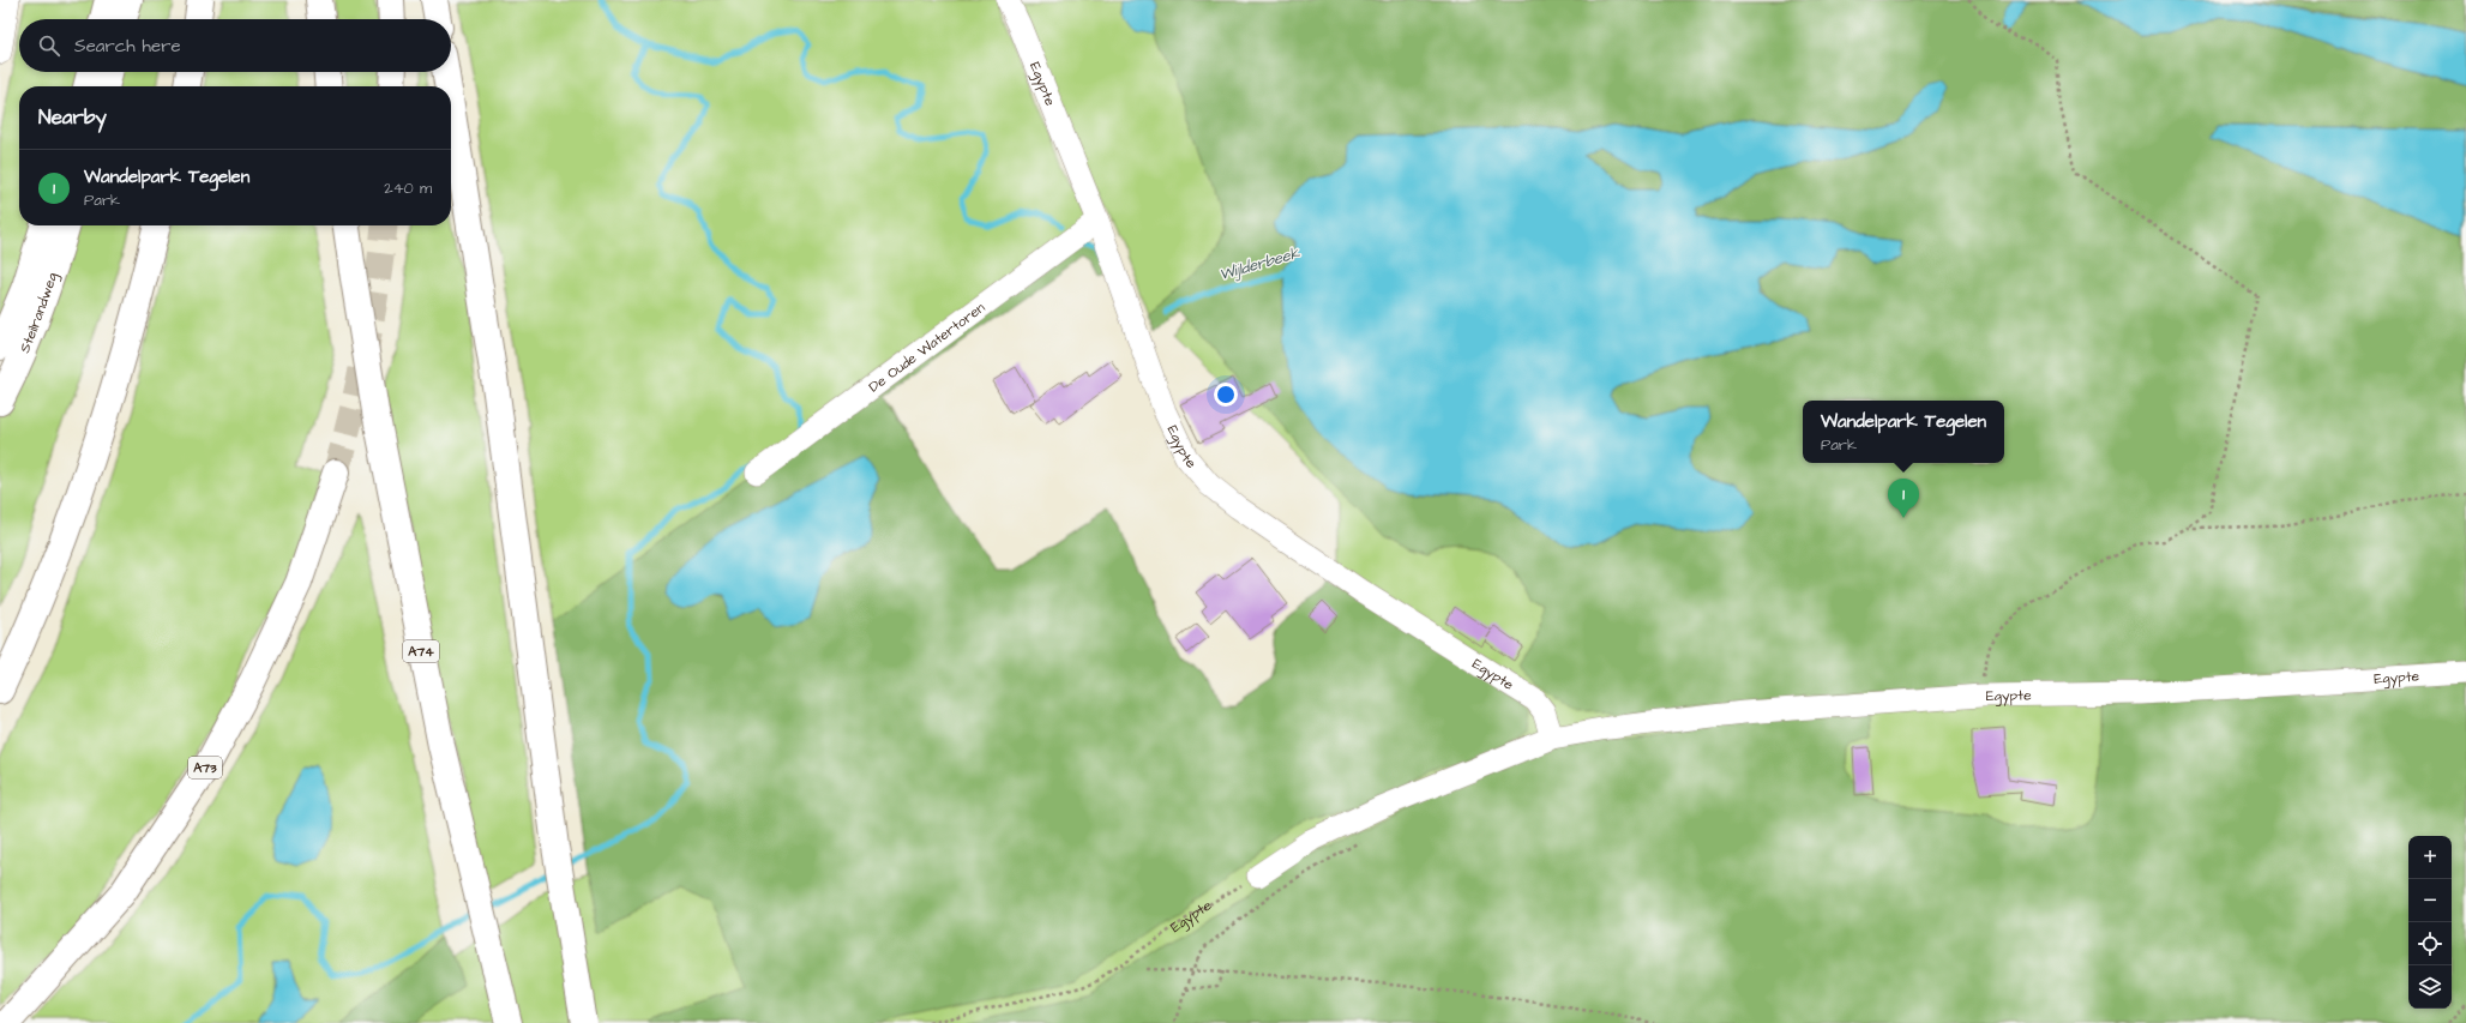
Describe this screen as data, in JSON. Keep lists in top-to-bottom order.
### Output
{
  "streets": {
    "main road": ["Steilrandweg", "A74", "A73"],
    "street": ["Egypte", "De Oude Watertoren"]
  },
  "crossings": [
    ["Egypte", "De Oude Watertoren"]
  ],
  "water": ["Wijlderbeek"],
  "page": {
    "search": "Search here",
    "heading": "Nearby",
    "list": [
      {
        "mark": "1",
        "name": "Wandelpark Tegelen",
        "note": "Park",
        "value": "240 m"
      }
    ],
    "popup": ["Wandelpark Tegelen", "Park"],
    "pins": "1",
    "map_buttons": ["+", "−"]
  }
}
